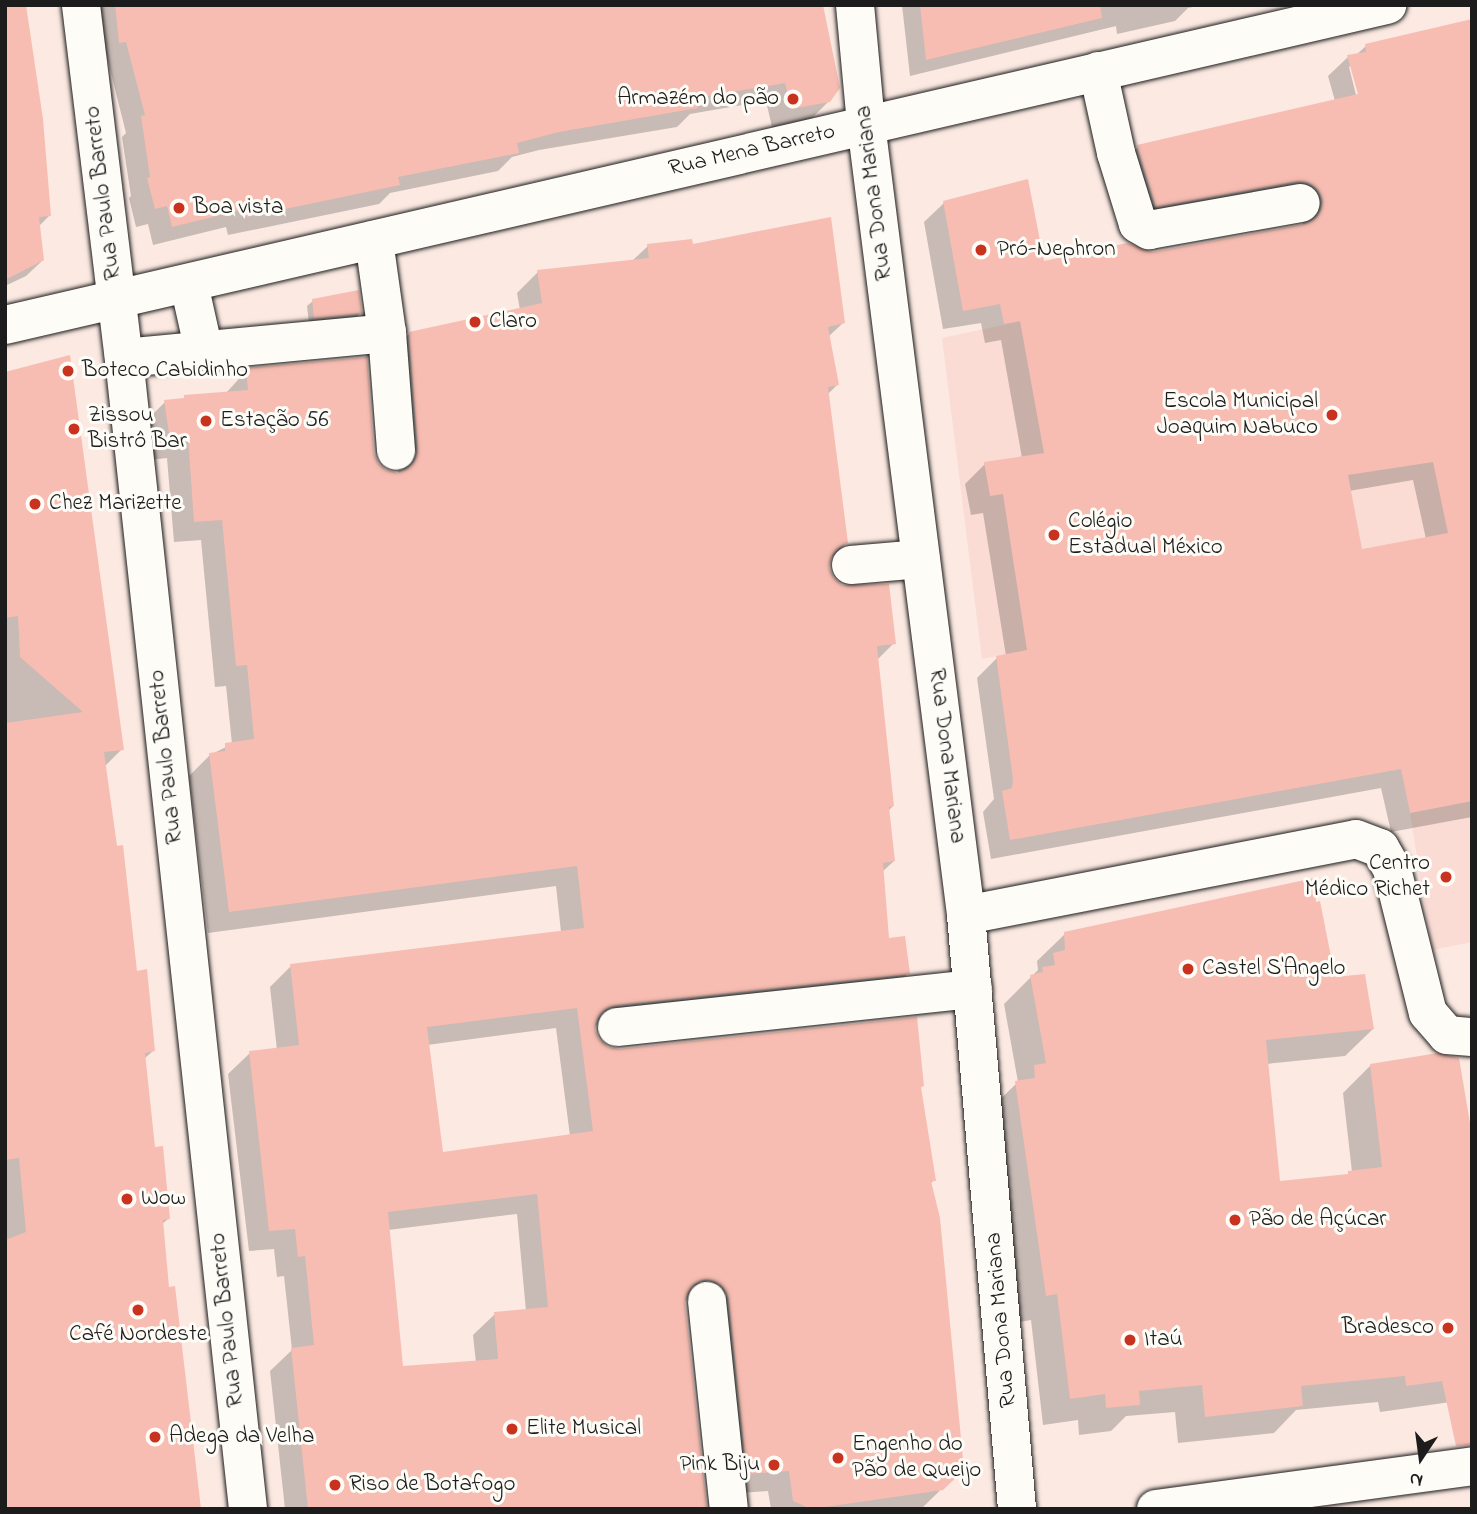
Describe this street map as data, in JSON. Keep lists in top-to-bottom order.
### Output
{
  "streets": {
    "street": ["Rua Mena Barreto", "Rua Paulo Barreto", "Rua Dona Mariana"]
  },
  "crossings": [
    ["Rua Mena Barreto", "Rua Paulo Barreto"],
    ["Rua Mena Barreto", "Rua Dona Mariana"]
  ],
  "places": [
    "Armazém do pão",
    "Boa vista",
    "Pró-Nephron",
    "Claro",
    "Boteco Cabidinho",
    "Escola Municipal Joaquim Nabuco",
    "Estação 56",
    "Zissou Bistrô Bar",
    "Chez Marizette",
    "Colégio Estadual México",
    "Centro Médico Richet",
    "Castel S'Angelo",
    "Wow",
    "Pão de Açúcar",
    "Café Nordeste",
    "Bradesco",
    "Itaú",
    "Elite Musical",
    "Adega da Velha",
    "Engenho do Pão de Queijo",
    "Pink Biju",
    "Riso de Botafogo"
  ],
  "north": "bottom"
}
